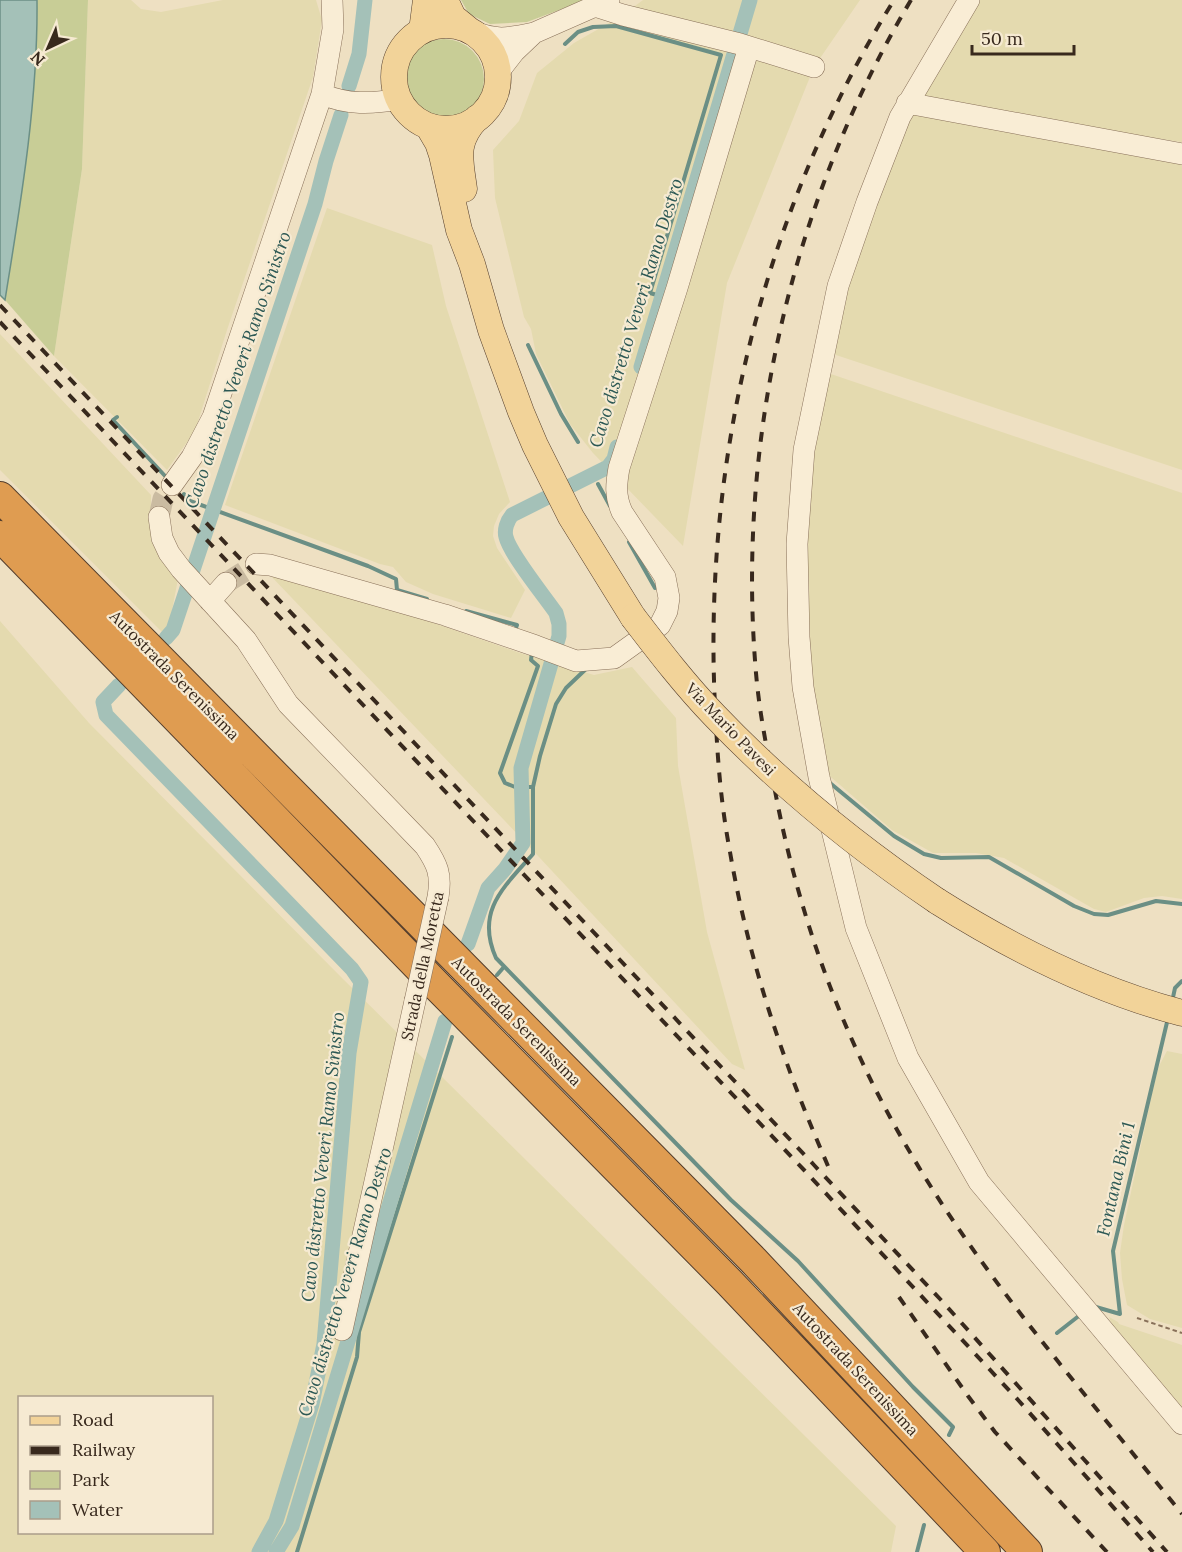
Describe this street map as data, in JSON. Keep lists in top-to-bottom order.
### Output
{
  "streets": {
    "highway": ["Autostrada Serenissima"],
    "main road": ["Via Mario Pavesi"],
    "street": ["Strada della Moretta"]
  },
  "water": ["Cavo distretto Veveri Ramo Destro", "Cavo distretto Veveri Ramo Sinistro", "Fontana Bini 1"],
  "legend": [
    "Road",
    "Railway",
    "Park",
    "Water"
  ],
  "scale_bar": "50 m",
  "north": "bottom left"
}
